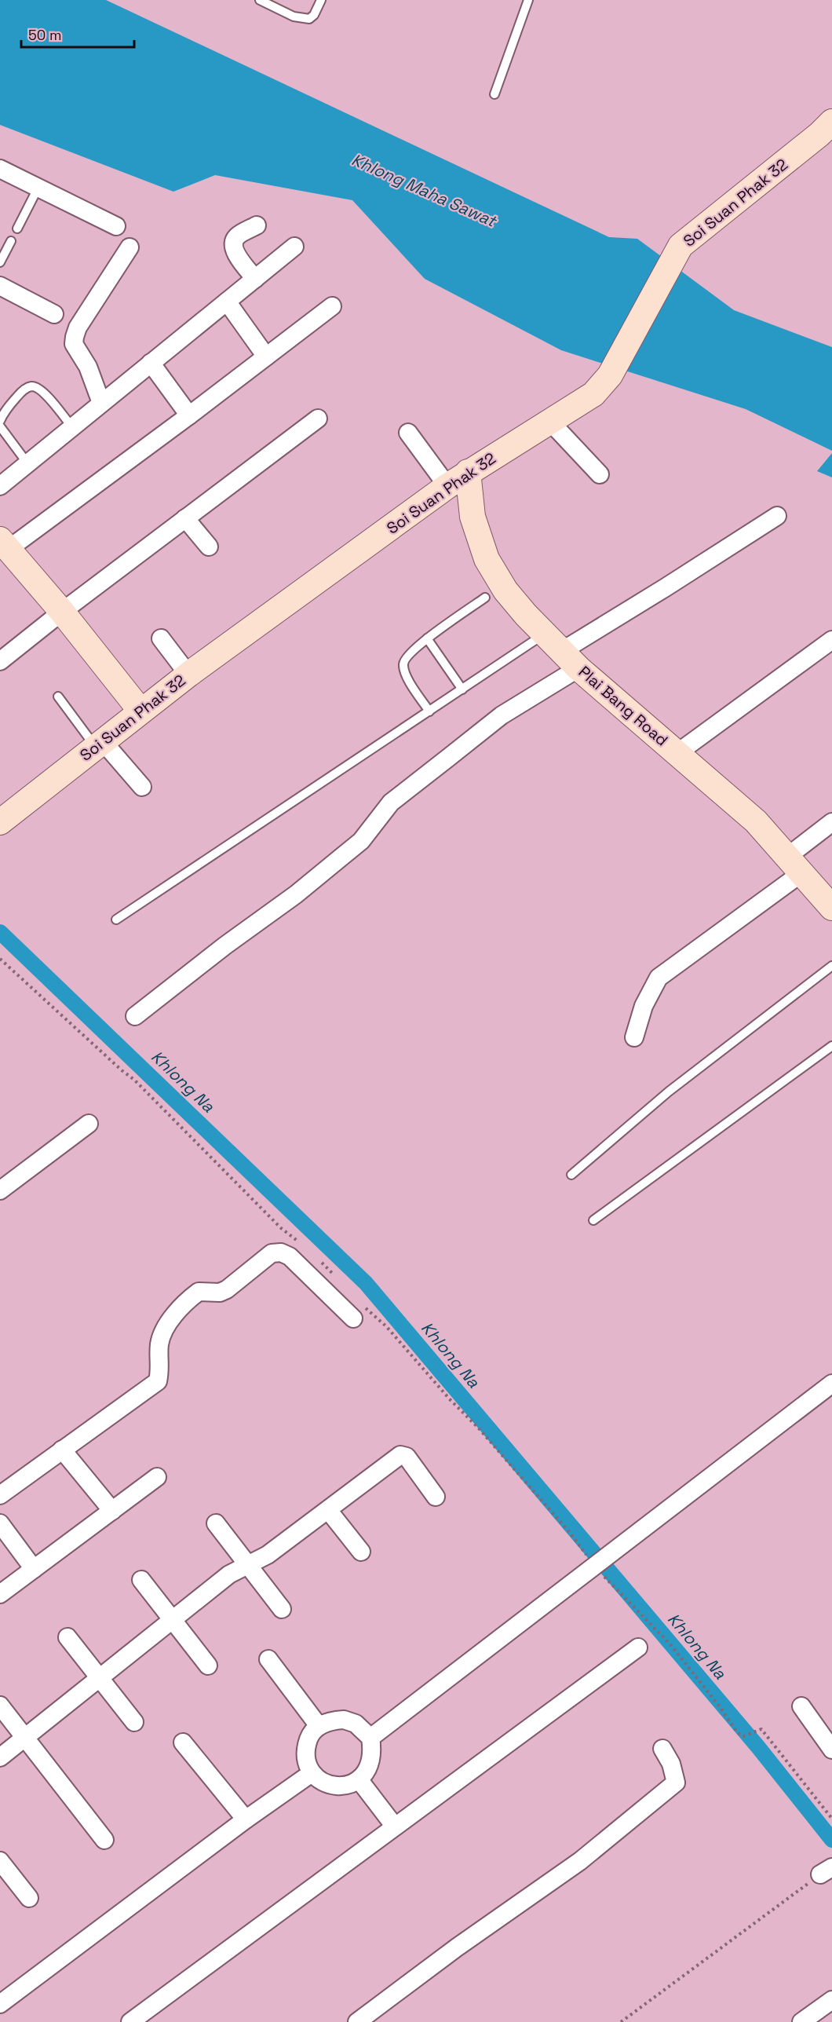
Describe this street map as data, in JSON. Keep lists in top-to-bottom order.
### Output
{
  "streets": {
    "street": ["Soi Suan Phak 32", "Plai Bang Road"]
  },
  "crossings": [
    ["Soi Suan Phak 32", "Plai Bang Road"]
  ],
  "water": ["Khlong Maha Sawat", "Khlong Na"],
  "scale_bar": "50 m"
}
